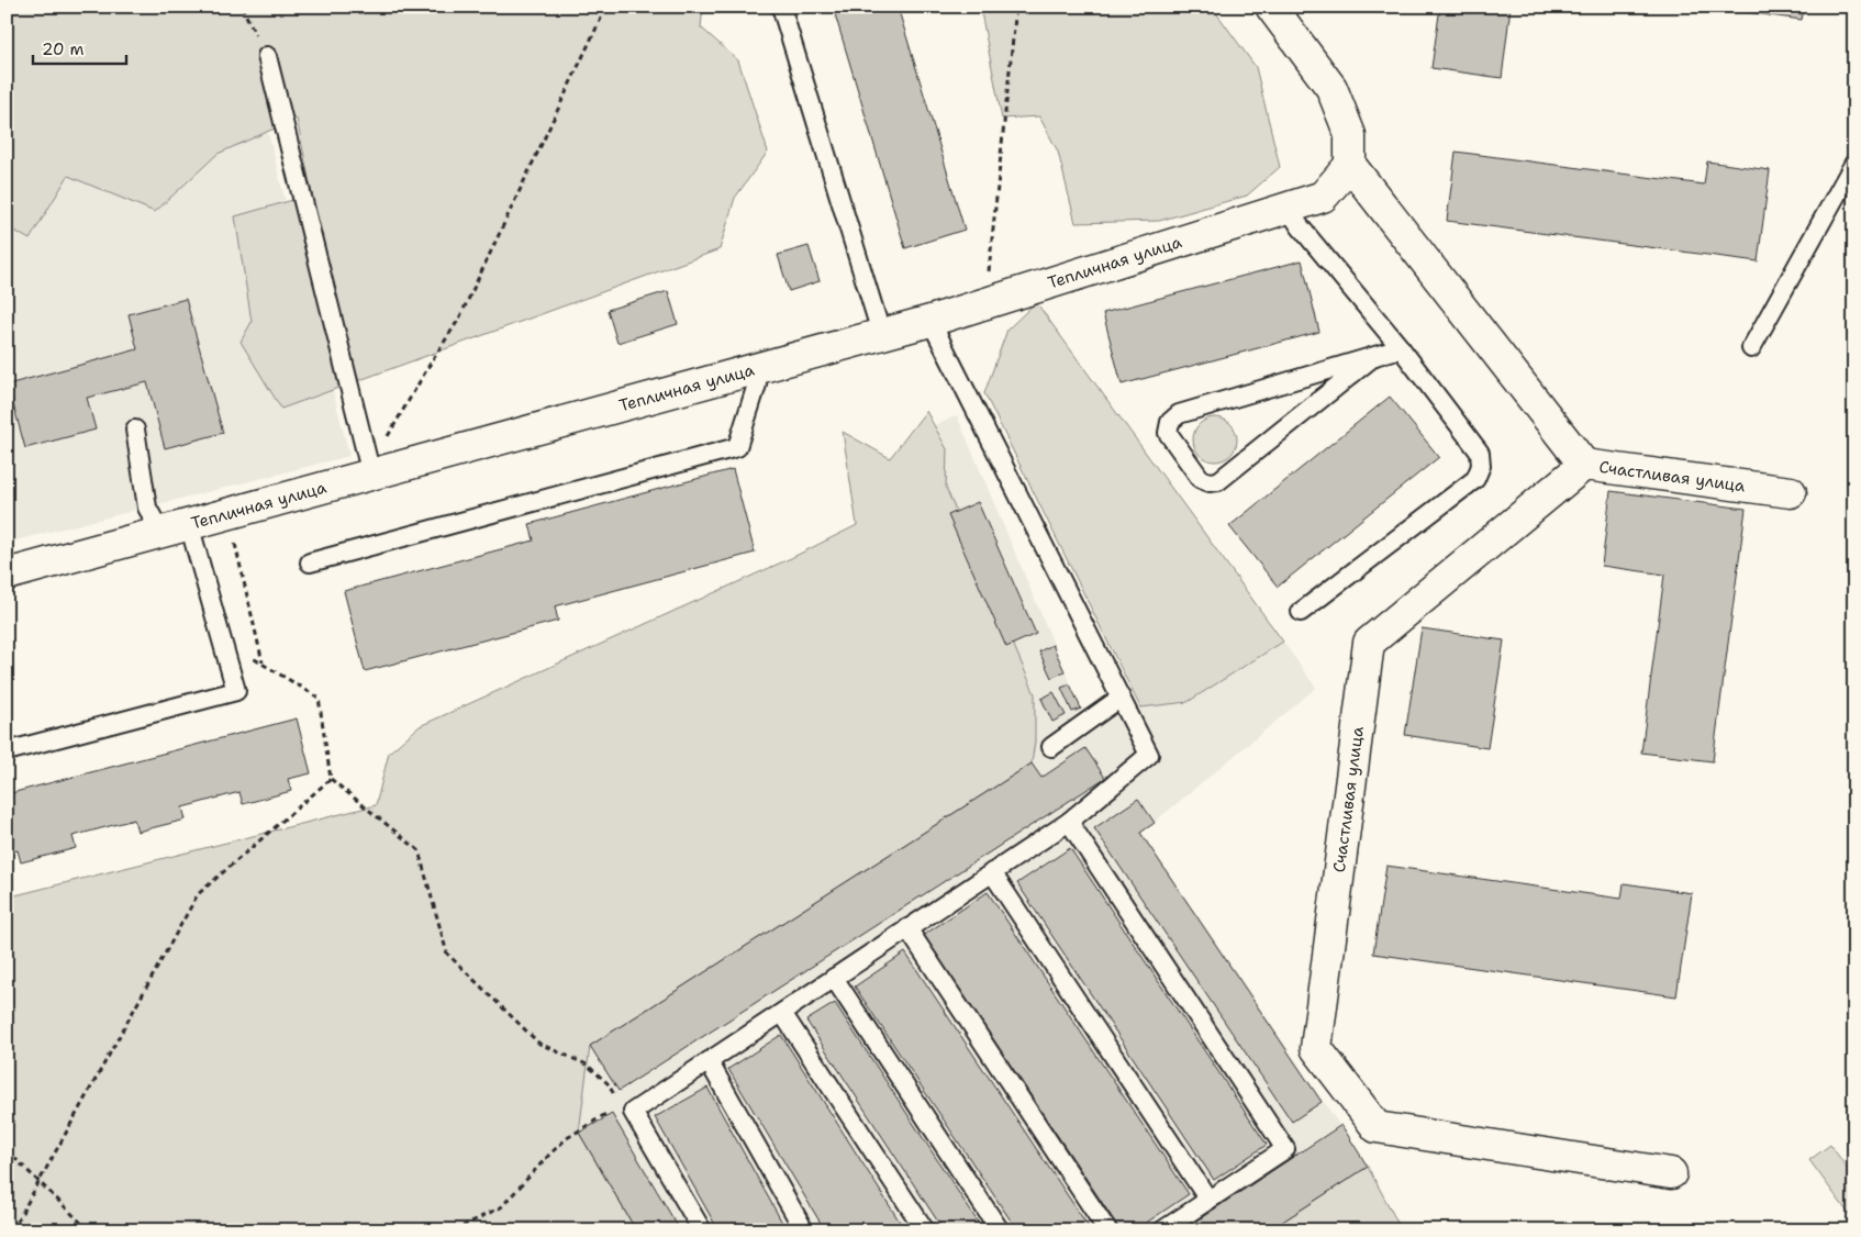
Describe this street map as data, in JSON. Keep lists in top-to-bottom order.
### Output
{
  "streets": {
    "street": ["Тепличная улица", "Счастливая улица"]
  },
  "scale_bar": "20 m"
}
